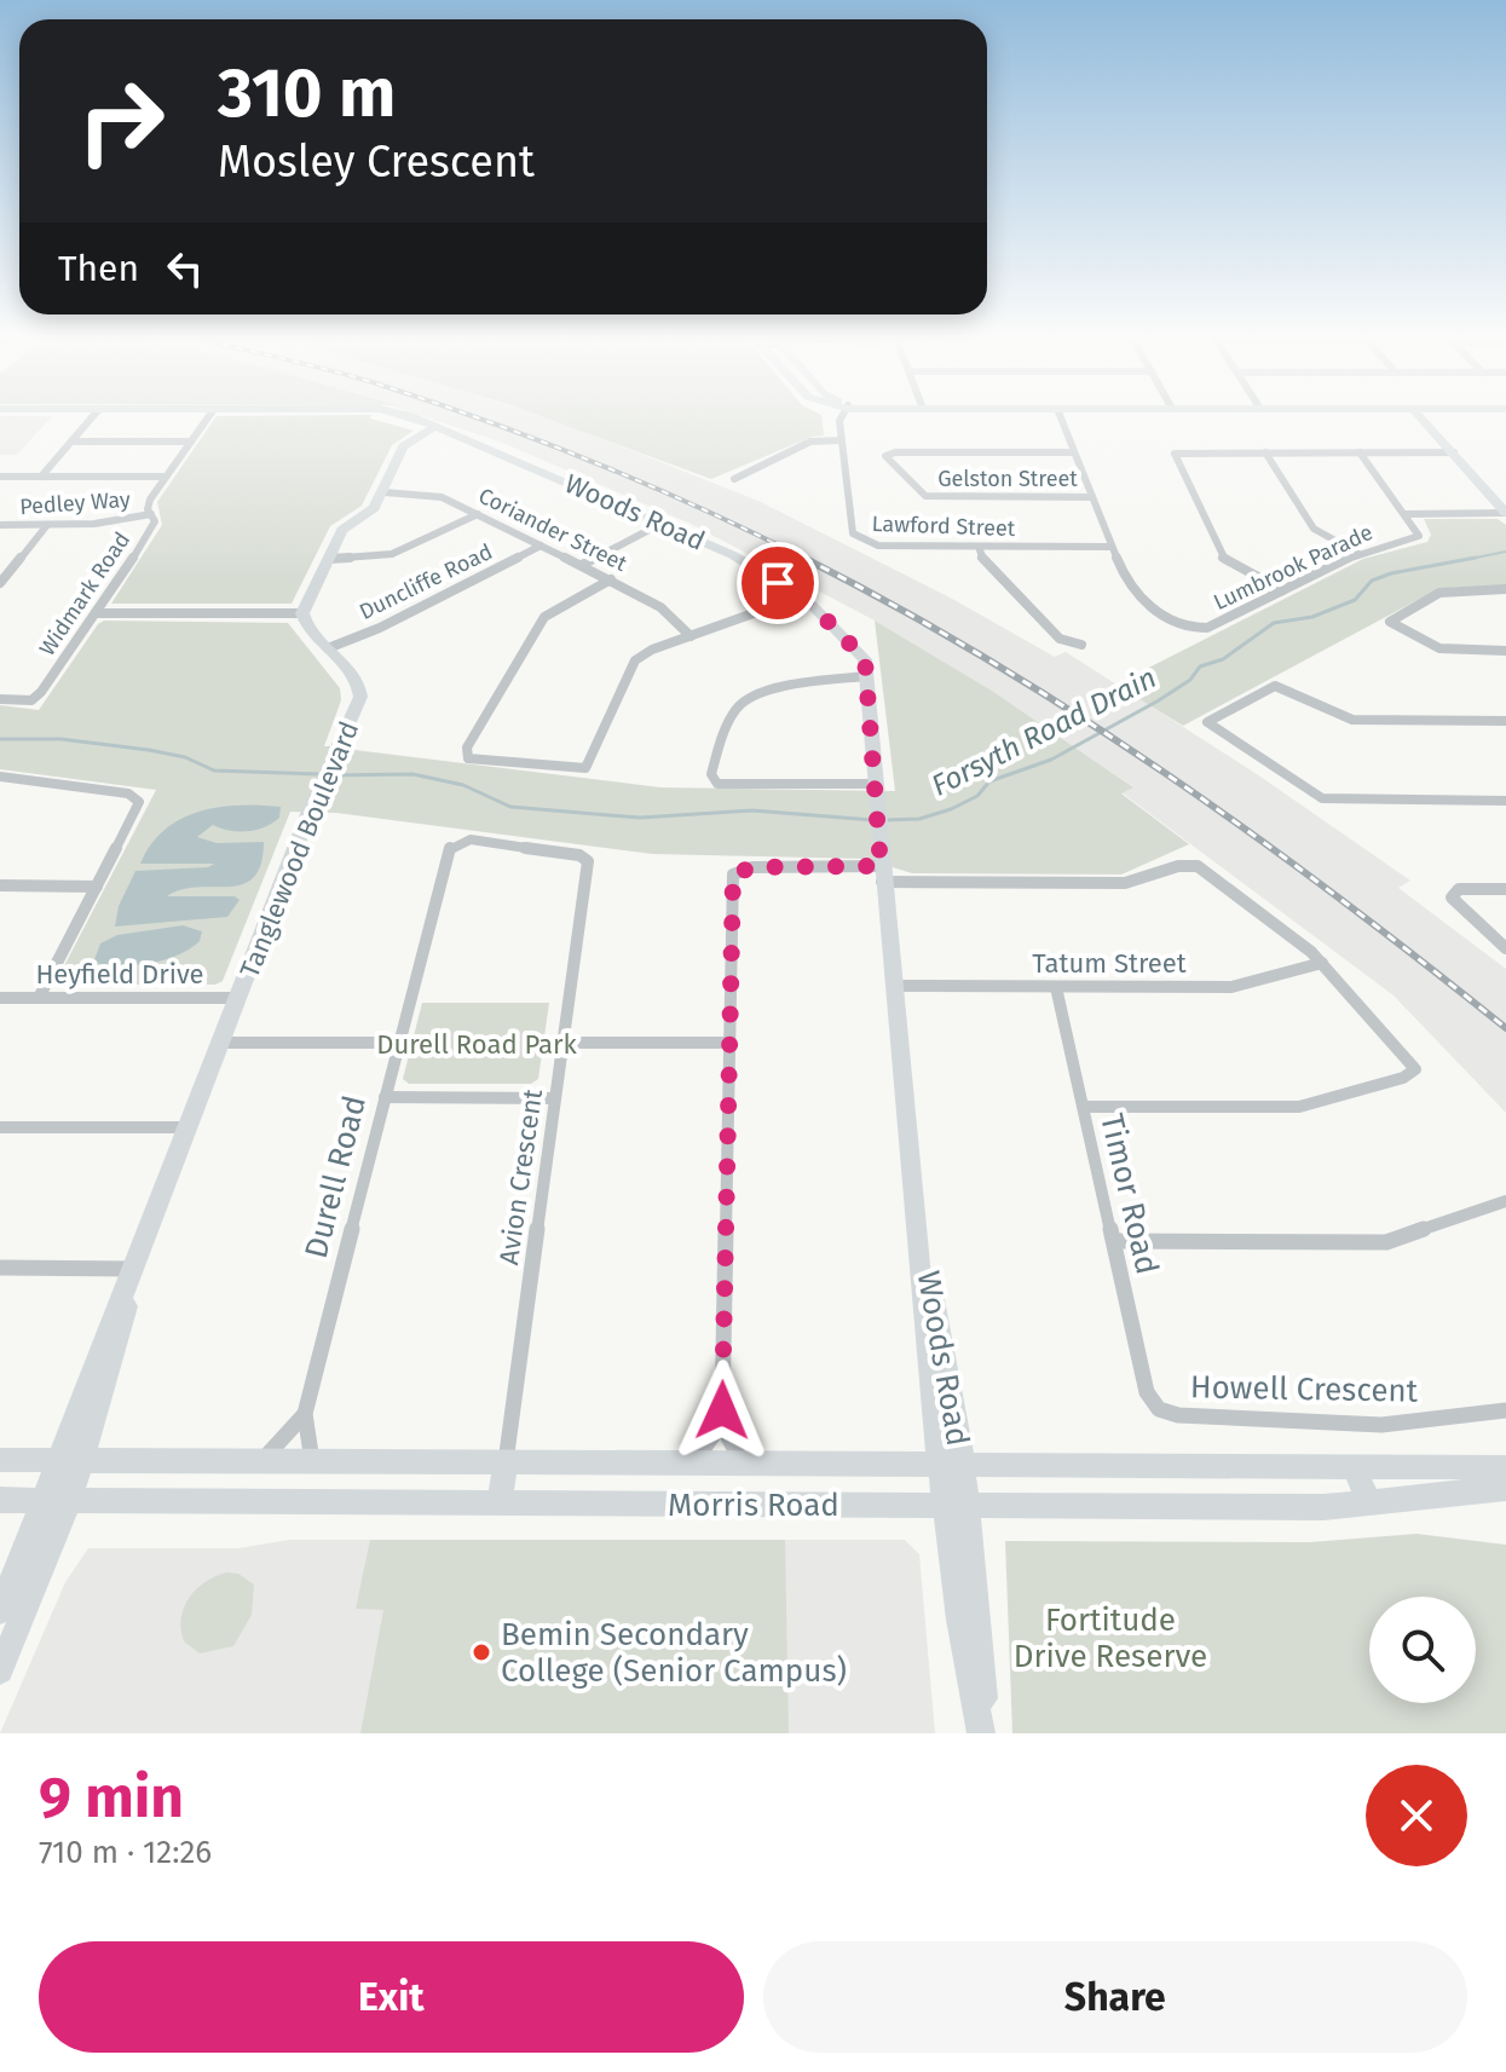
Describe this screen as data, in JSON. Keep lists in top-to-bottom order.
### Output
{
  "streets": {
    "street": [
      "Gelston Street",
      "Pedley Way",
      "Woods Road",
      "Lawford Street",
      "Coriander Street",
      "Lumbrook Parade",
      "Duncliffe Road",
      "Widmark Road",
      "Tanglewood Boulevard",
      "Tatum Street",
      "Heyfield Drive",
      "Durell Road",
      "Avion Crescent",
      "Timor Road",
      "Howell Crescent",
      "Morris Road"
    ]
  },
  "crossings": [
    ["Pedley Way", "Widmark Road"],
    ["Woods Road", "Tatum Street"],
    ["Woods Road", "Morris Road"],
    ["Lawford Street", "Lumbrook Parade"],
    ["Coriander Street", "Duncliffe Road"],
    ["Duncliffe Road", "Tanglewood Boulevard"],
    ["Tanglewood Boulevard", "Heyfield Drive"],
    ["Tanglewood Boulevard", "Morris Road"],
    ["Tatum Street", "Timor Road"],
    ["Durell Road", "Avion Crescent"],
    ["Durell Road", "Morris Road"],
    ["Avion Crescent", "Morris Road"],
    ["Timor Road", "Howell Crescent"]
  ],
  "water": ["Forsyth Road Drain"],
  "parks": ["Durell Road Park", "Fortitude Drive Reserve"],
  "places": ["Bemin Secondary College (Senior Campus)"],
  "page": {
    "turn": ["310 m", "Mosley Crescent"],
    "then": "Then",
    "heading": ["9 min", "710 m · 12:26"],
    "buttons": ["Exit", "Share"]
  }
}
